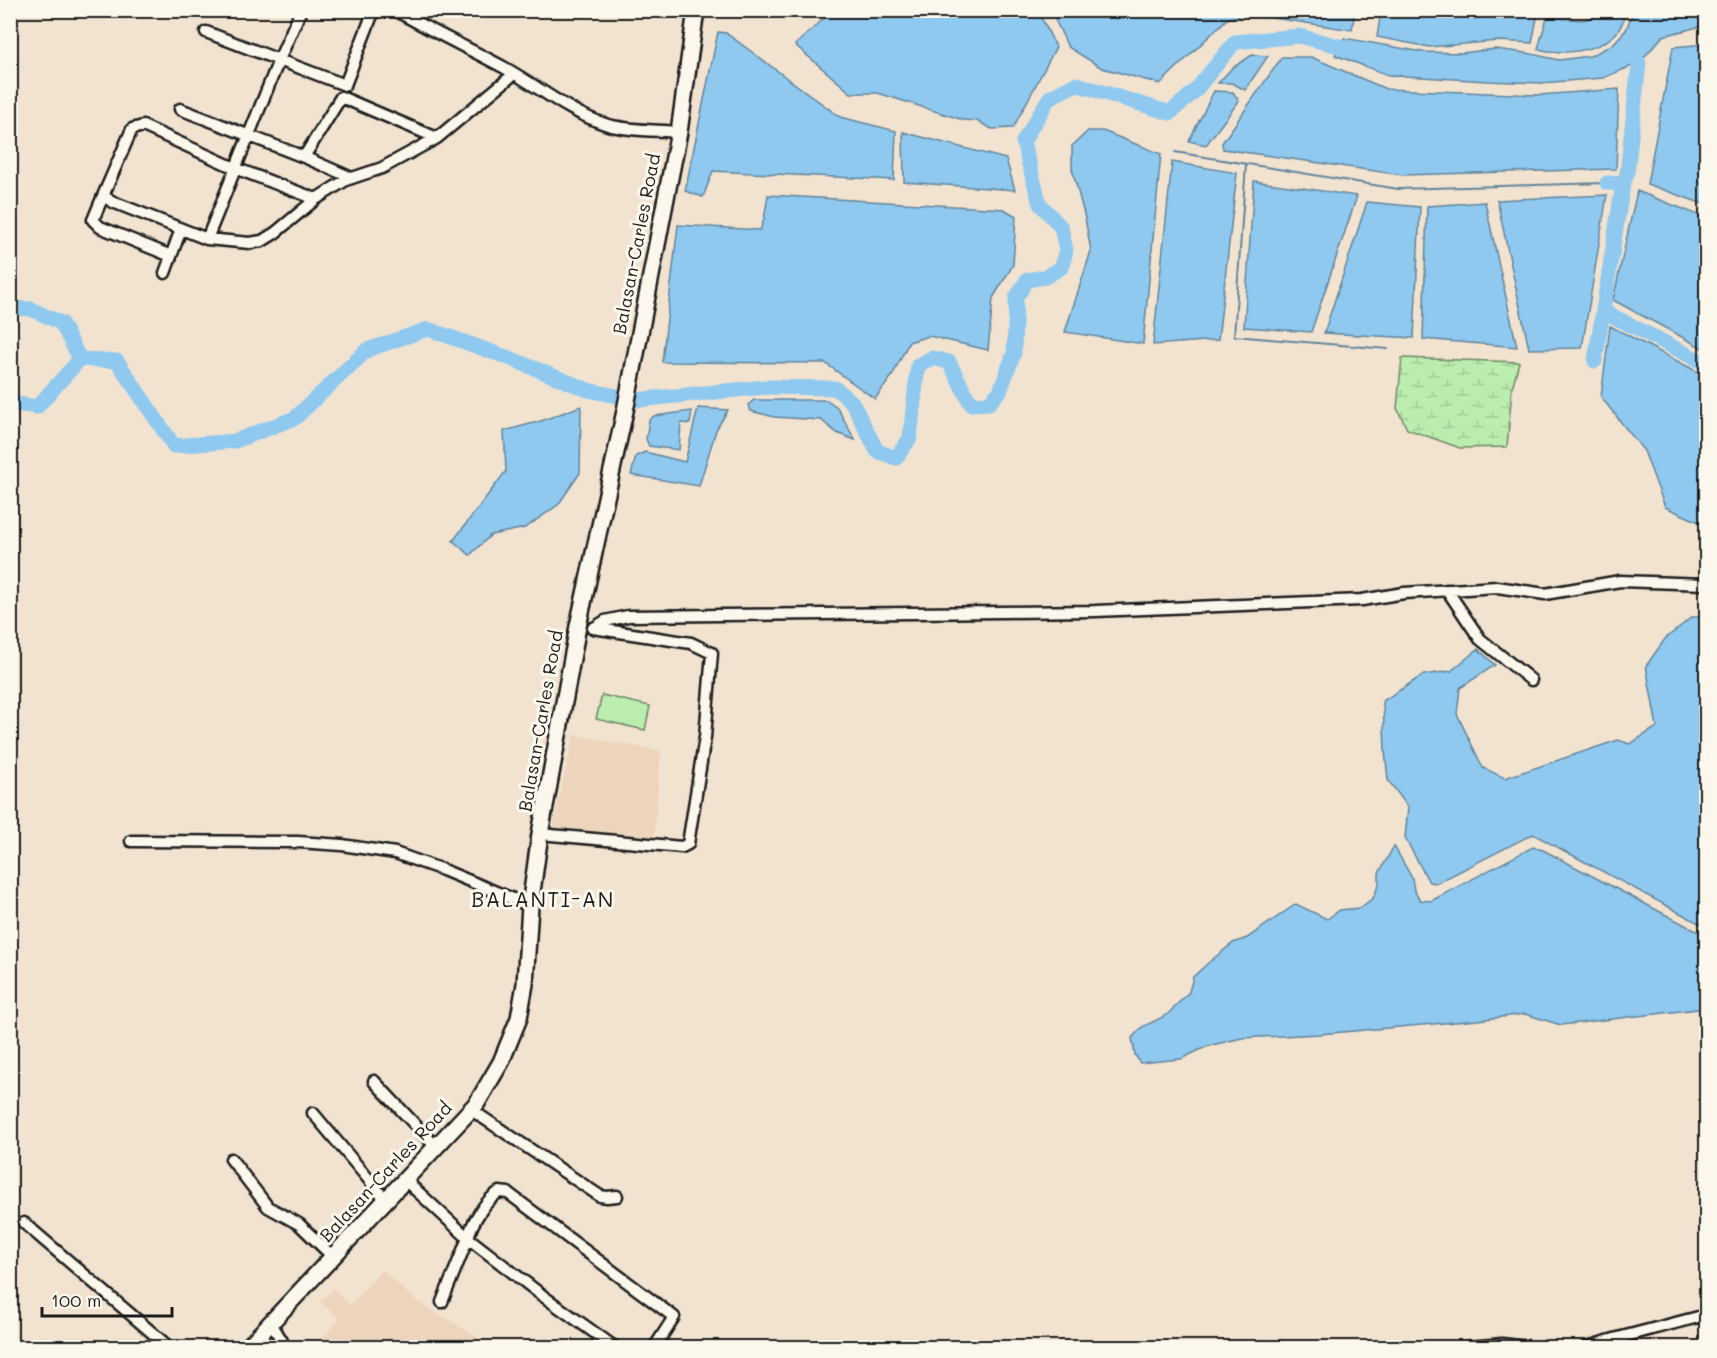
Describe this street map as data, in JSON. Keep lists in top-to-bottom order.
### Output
{
  "streets": {
    "main road": ["Balasan-Carles Road"]
  },
  "districts": ["BALANTI-AN"],
  "scale_bar": "100 m"
}
